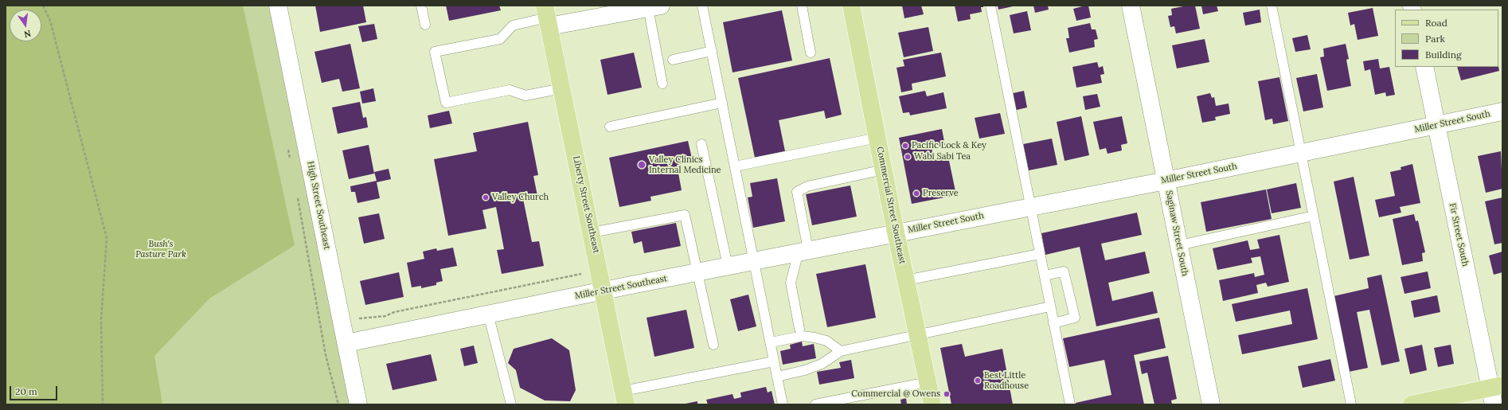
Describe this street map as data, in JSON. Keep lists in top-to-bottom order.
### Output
{
  "streets": {
    "main road": ["Liberty Street Southeast", "Commercial Street Southeast"],
    "street": [
      "Miller Street South",
      "High Street Southeast",
      "Saginaw Street South",
      "Fir Street South",
      "Miller Street Southeast"
    ]
  },
  "crossings": [
    ["Miller Street South", "Commercial Street Southeast"],
    ["Miller Street South", "Saginaw Street South"],
    ["Miller Street South", "Fir Street South"],
    ["Miller Street South", "Miller Street Southeast"],
    ["Liberty Street Southeast", "Miller Street Southeast"],
    ["High Street Southeast", "Miller Street Southeast"],
    ["Commercial Street Southeast", "Miller Street Southeast"]
  ],
  "parks": ["Bush's Pasture Park"],
  "places": [
    "Pacific Lock & Key",
    "Wabi Sabi Tea",
    "Valley Clinics Internal Medicine",
    "Preserve",
    "Valley Church",
    "Best Little Roadhouse",
    "Commercial @ Owens"
  ],
  "legend": ["Road", "Park", "Building"],
  "scale_bar": "20 m",
  "north": "bottom"
}
